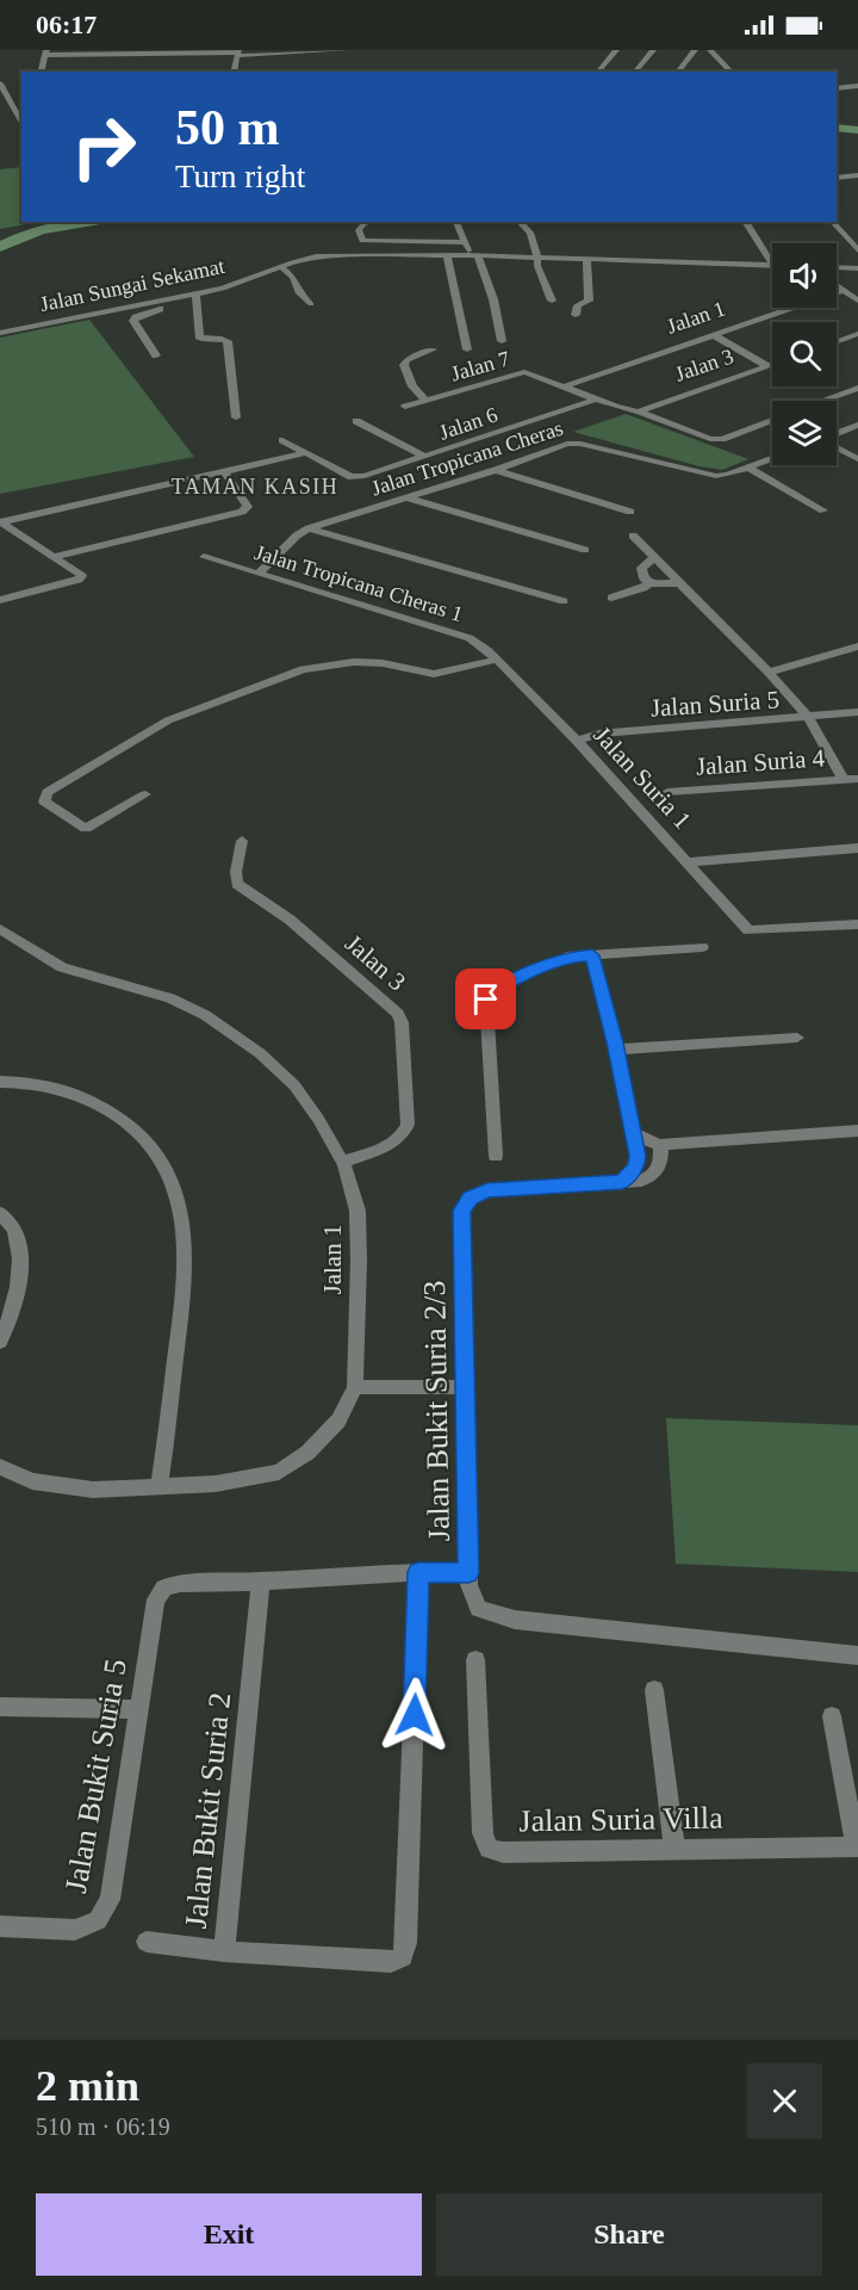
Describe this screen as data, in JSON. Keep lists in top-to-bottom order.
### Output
{
  "streets": {
    "street": [
      "Jalan Sungai Sekamat",
      "Jalan 1",
      "Jalan 3",
      "Jalan 7",
      "Jalan 6",
      "Jalan Tropicana Cheras",
      "Jalan Tropicana Cheras 1",
      "Jalan Suria 5",
      "Jalan Suria 4",
      "Jalan Suria 1",
      "Jalan Bukit Suria 2/3",
      "Jalan Bukit Suria 5",
      "Jalan Bukit Suria 2",
      "Jalan Suria Villa"
    ]
  },
  "crossings": [
    ["Jalan 1", "Jalan 3"],
    ["Jalan 1", "Jalan 7"],
    ["Jalan 3", "Jalan 7"],
    ["Jalan 7", "Jalan 6"],
    ["Jalan Tropicana Cheras", "Jalan Tropicana Cheras 1"],
    ["Jalan Tropicana Cheras 1", "Jalan Suria 1"],
    ["Jalan Suria 5", "Jalan Suria 1"],
    ["Jalan Bukit Suria 5", "Jalan Bukit Suria 2"]
  ],
  "districts": ["TAMAN KASIH"],
  "page": {
    "status": "06:17",
    "turn": ["50 m", "Turn right"],
    "heading": ["2 min", "510 m · 06:19"],
    "buttons": ["Exit", "Share"]
  }
}
